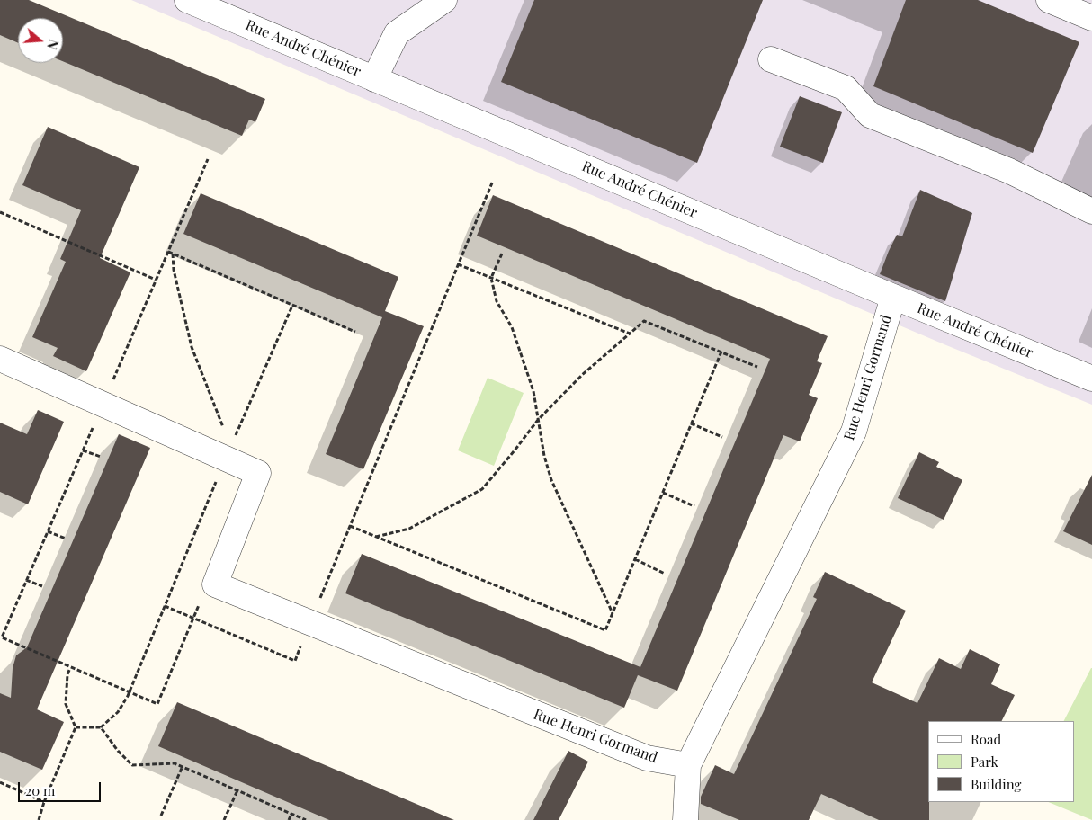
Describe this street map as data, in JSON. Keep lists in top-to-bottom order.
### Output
{
  "streets": {
    "street": ["Rue André Chénier", "Rue Henri Gormand"]
  },
  "crossings": [
    ["Rue André Chénier", "Rue Henri Gormand"]
  ],
  "legend": ["Road", "Park", "Building"],
  "scale_bar": "20 m",
  "north": "right"
}
